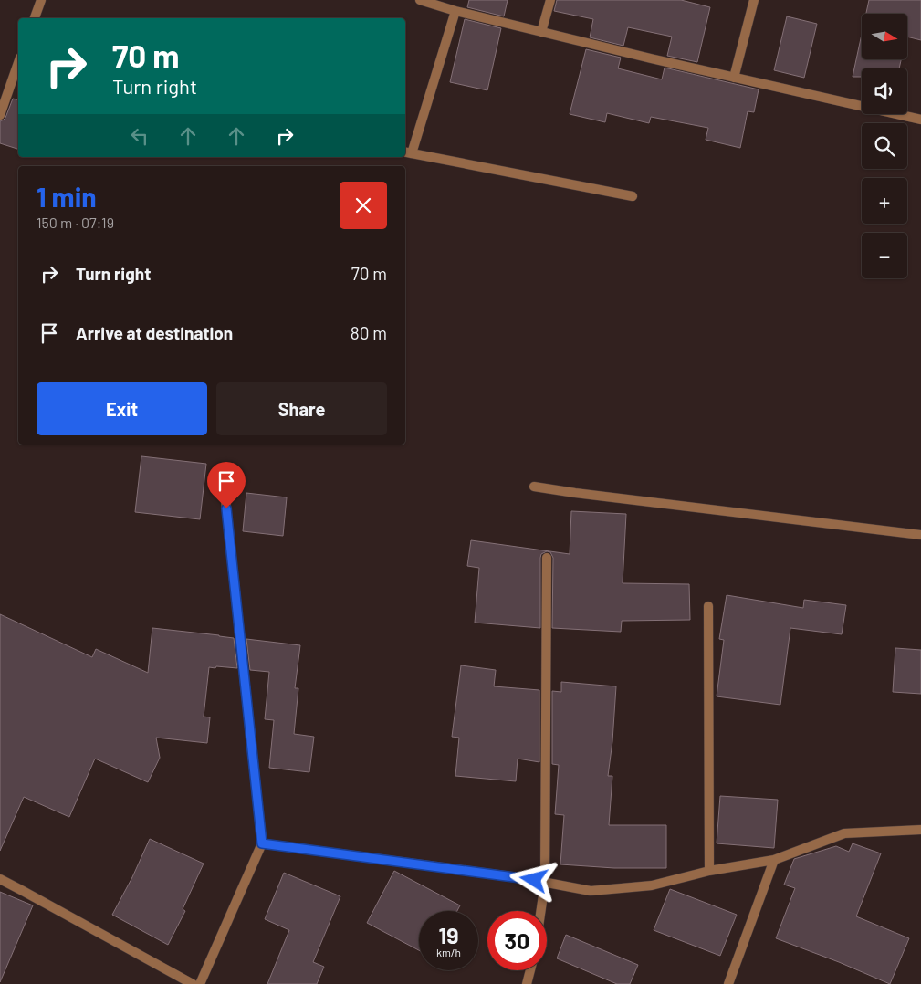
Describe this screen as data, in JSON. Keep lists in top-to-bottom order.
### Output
{
  "north": "right",
  "page": {
    "map_buttons": ["+", "−"],
    "turn": ["70 m", "Turn right"],
    "heading": ["1 min", "150 m · 07:19"],
    "list": [
      {
        "name": "Turn right",
        "value": "70 m"
      },
      {
        "name": "Arrive at destination",
        "value": "80 m"
      }
    ],
    "buttons": ["Exit", "Share"],
    "speed": "19 km/h",
    "limit": "30"
  }
}
